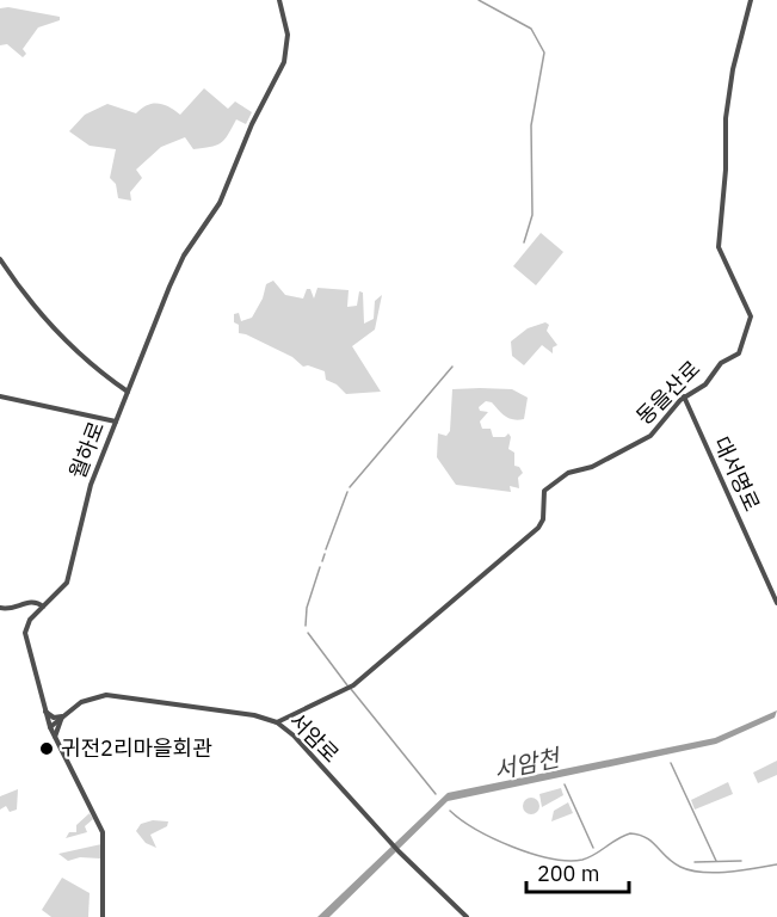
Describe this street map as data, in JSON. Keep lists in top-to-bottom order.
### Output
{
  "streets": {
    "street": [
      "동을산로",
      "월하로",
      "대서명로",
      "서암로"
    ]
  },
  "crossings": [
    ["동을산로", "대서명로"],
    ["동을산로", "서암로"],
    ["월하로", "서암로"]
  ],
  "water": ["서암천"],
  "places": ["귀전2리마을회관"],
  "scale_bar": "200 m"
}
